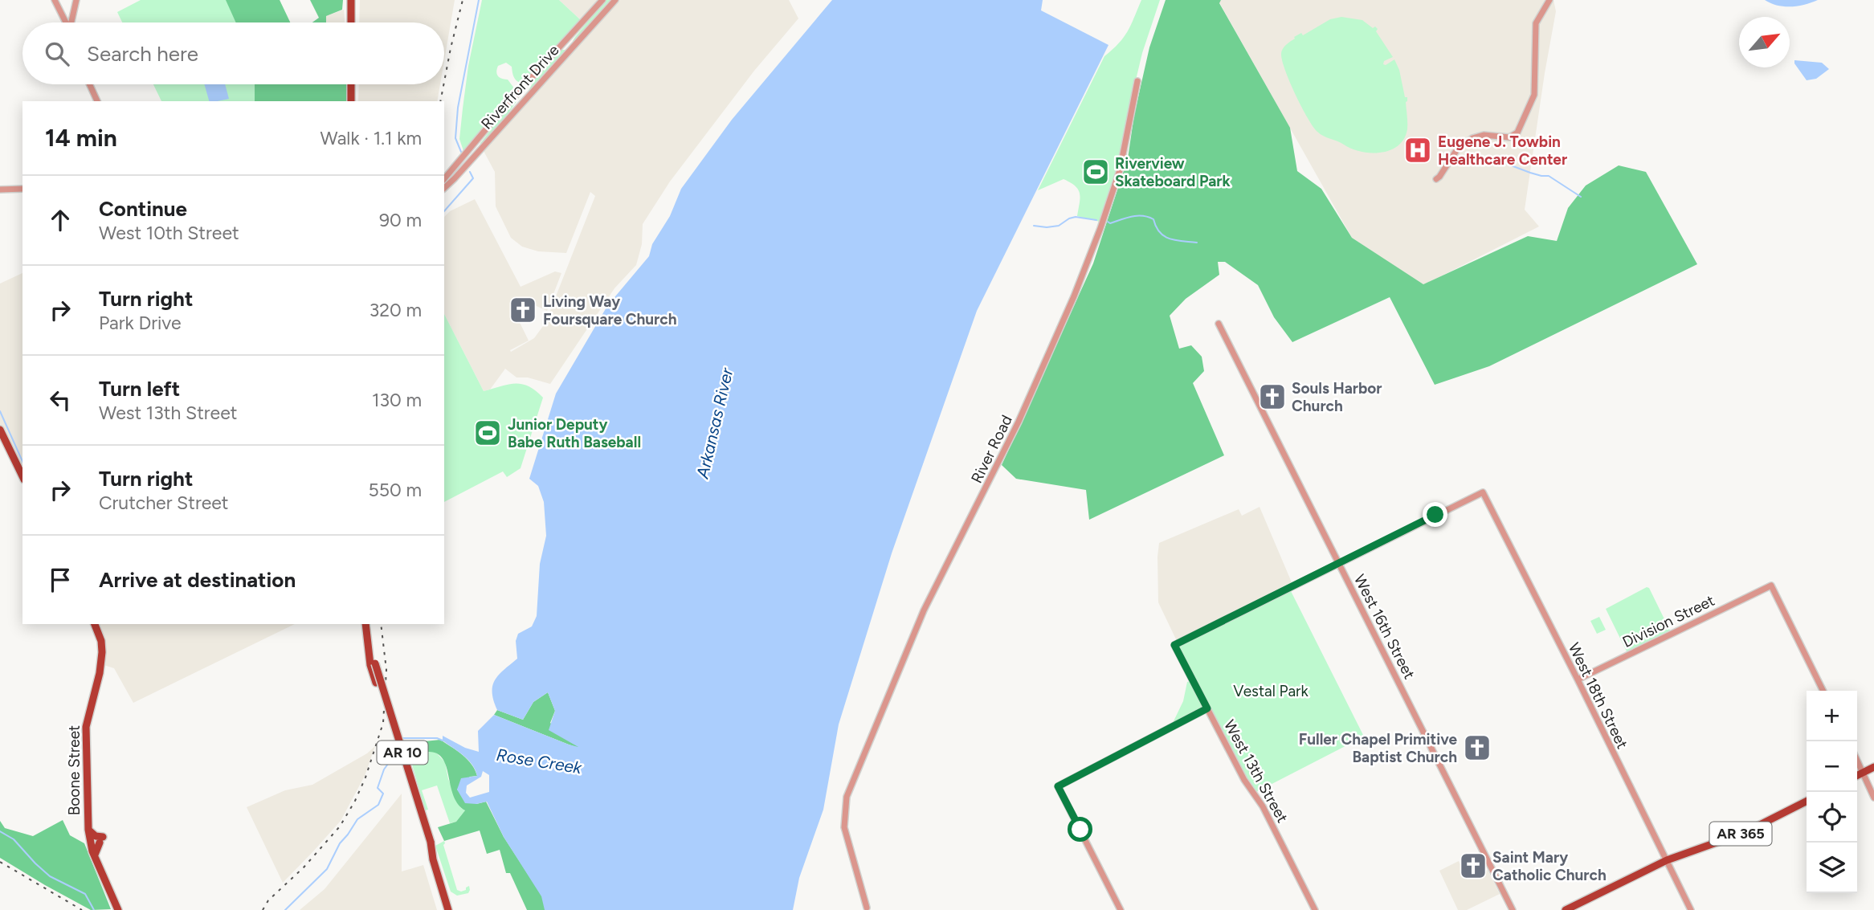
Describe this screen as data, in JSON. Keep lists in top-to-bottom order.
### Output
{
  "streets": {
    "main road": ["AR 10", "Boone Street", "AR 365"],
    "street": [
      "Riverfront Drive",
      "River Road",
      "Division Street",
      "West 16th Street",
      "West 18th Street",
      "West 13th Street"
    ]
  },
  "crossings": [
    ["Division Street", "West 18th Street"],
    ["West 16th Street", "West 18th Street"],
    ["West 16th Street", "West 13th Street"],
    ["West 18th Street", "West 13th Street"],
    ["West 18th Street", "AR 365"]
  ],
  "water": ["Arkansas River", "Rose Creek"],
  "parks": ["Vestal Park"],
  "places": {
    "hospital": ["Eugene J. Towbin Healthcare Center"],
    "sports": ["Riverview Skateboard Park", "Junior Deputy Babe Ruth Baseball"],
    "church": [
      "Living Way Foursquare Church",
      "Souls Harbor Church",
      "Fuller Chapel Primitive Baptist Church",
      "Saint Mary Catholic Church"
    ]
  },
  "north": "top right",
  "page": {
    "search": "Search here",
    "heading": ["14 min", "Walk · 1.1 km"],
    "list": [
      ["Continue", "West 10th Street", "90 m"],
      ["Turn right", "Park Drive", "320 m"],
      ["Turn left", "West 13th Street", "130 m"],
      ["Turn right", "Crutcher Street", "550 m"],
      "Arrive at destination"
    ],
    "map_buttons": ["+", "−"]
  }
}
